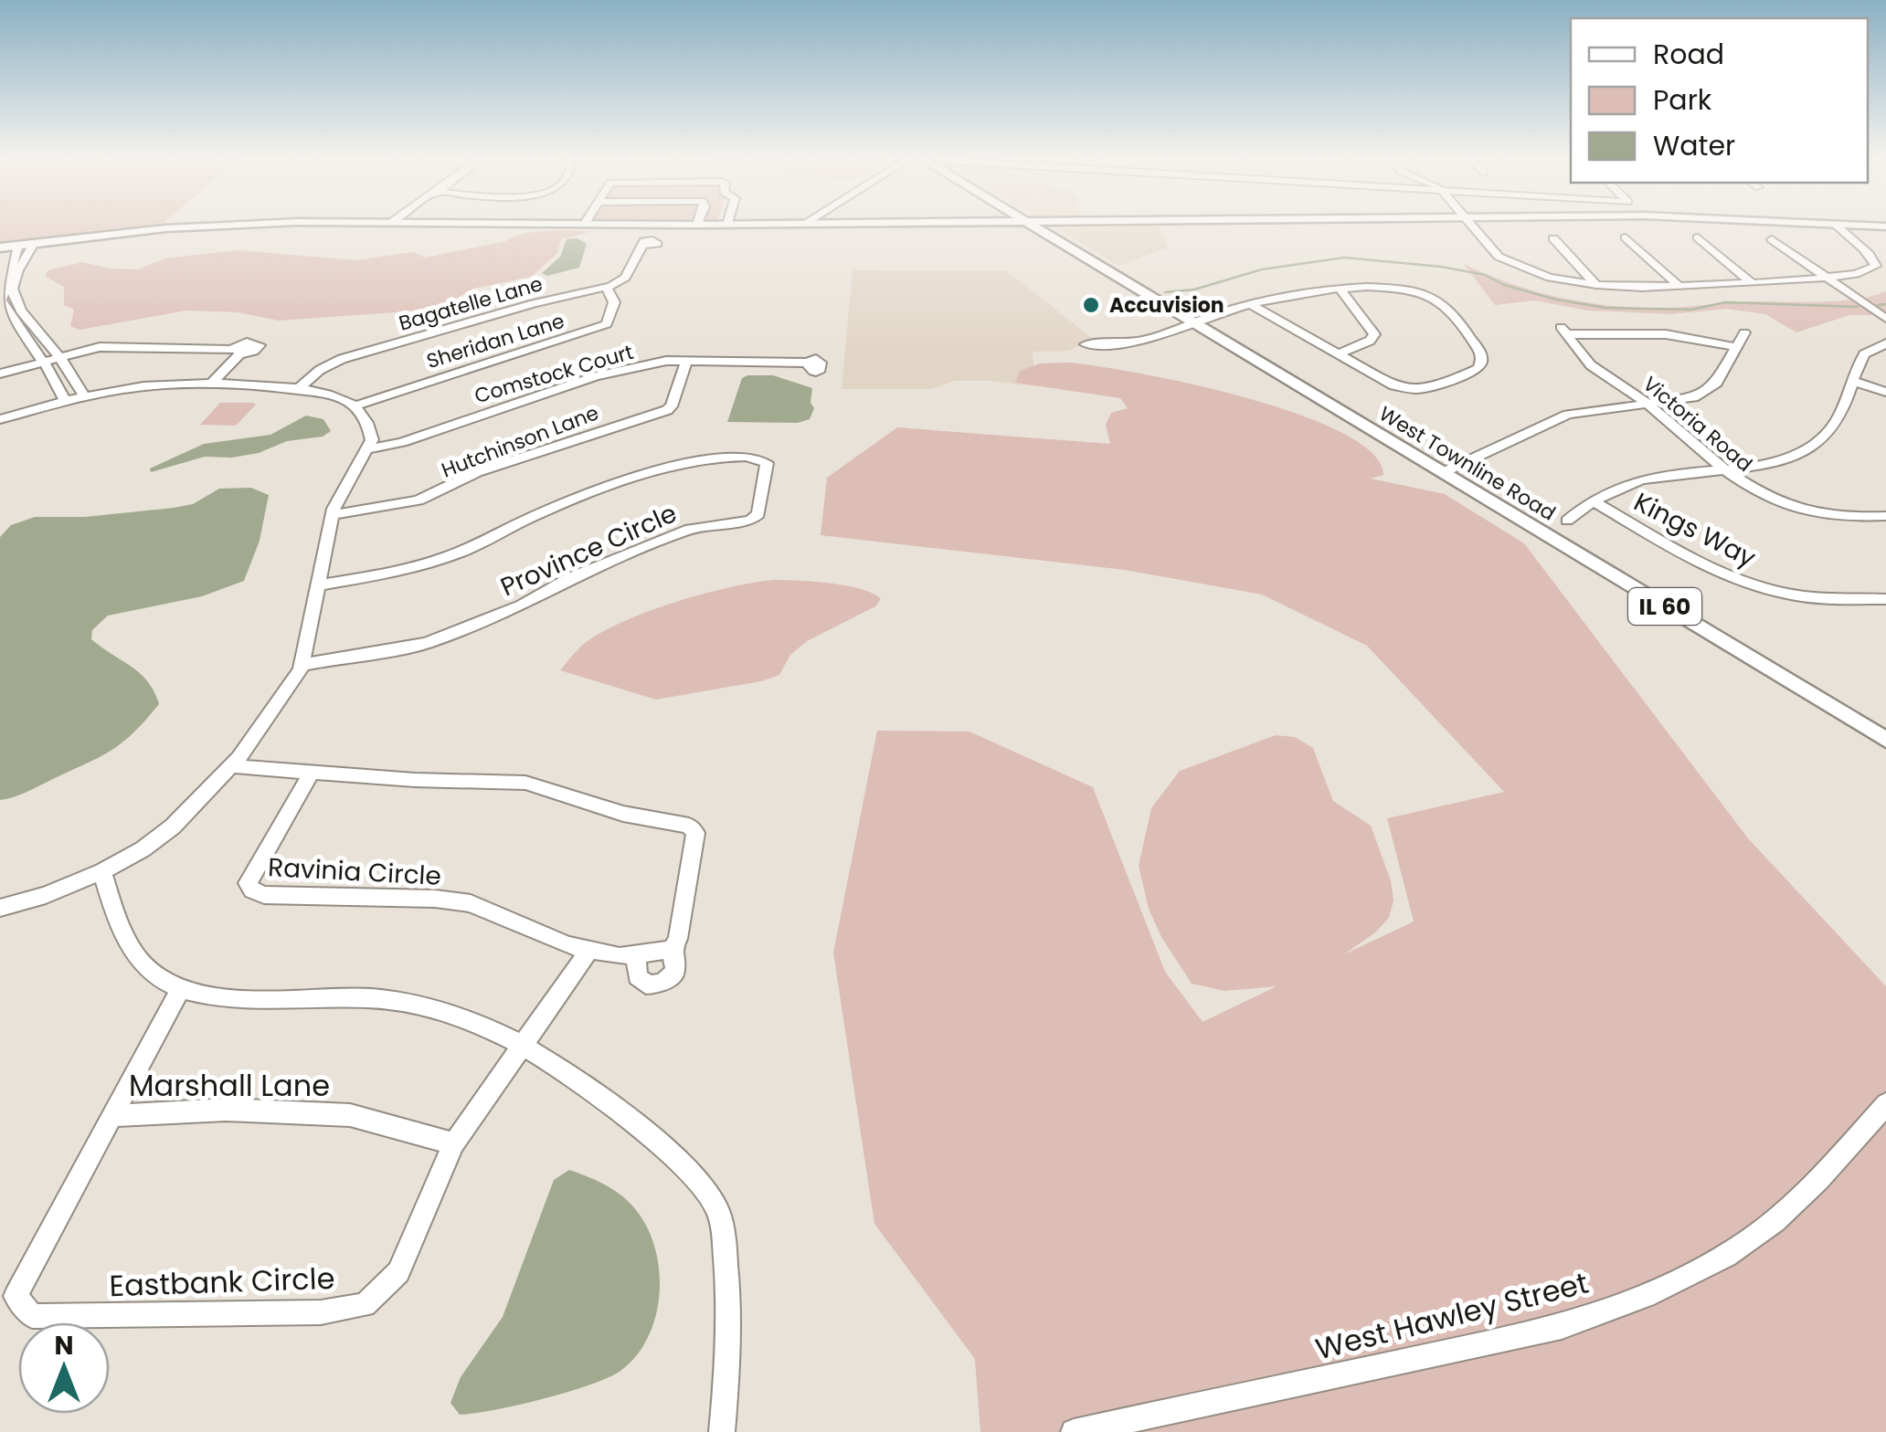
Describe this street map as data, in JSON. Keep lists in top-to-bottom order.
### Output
{
  "streets": {
    "main road": ["West Townline Road", "IL 60"],
    "street": [
      "Bagatelle Lane",
      "Sheridan Lane",
      "Comstock Court",
      "Victoria Road",
      "Hutchinson Lane",
      "Kings Way",
      "Province Circle",
      "Ravinia Circle",
      "Marshall Lane",
      "Eastbank Circle",
      "West Hawley Street"
    ]
  },
  "crossings": [
    ["Bagatelle Lane", "Sheridan Lane"],
    ["Comstock Court", "Hutchinson Lane"],
    ["Ravinia Circle", "Eastbank Circle"],
    ["Marshall Lane", "Eastbank Circle"]
  ],
  "places": ["Accuvision"],
  "legend": ["Road", "Park", "Water"],
  "north": "top"
}
